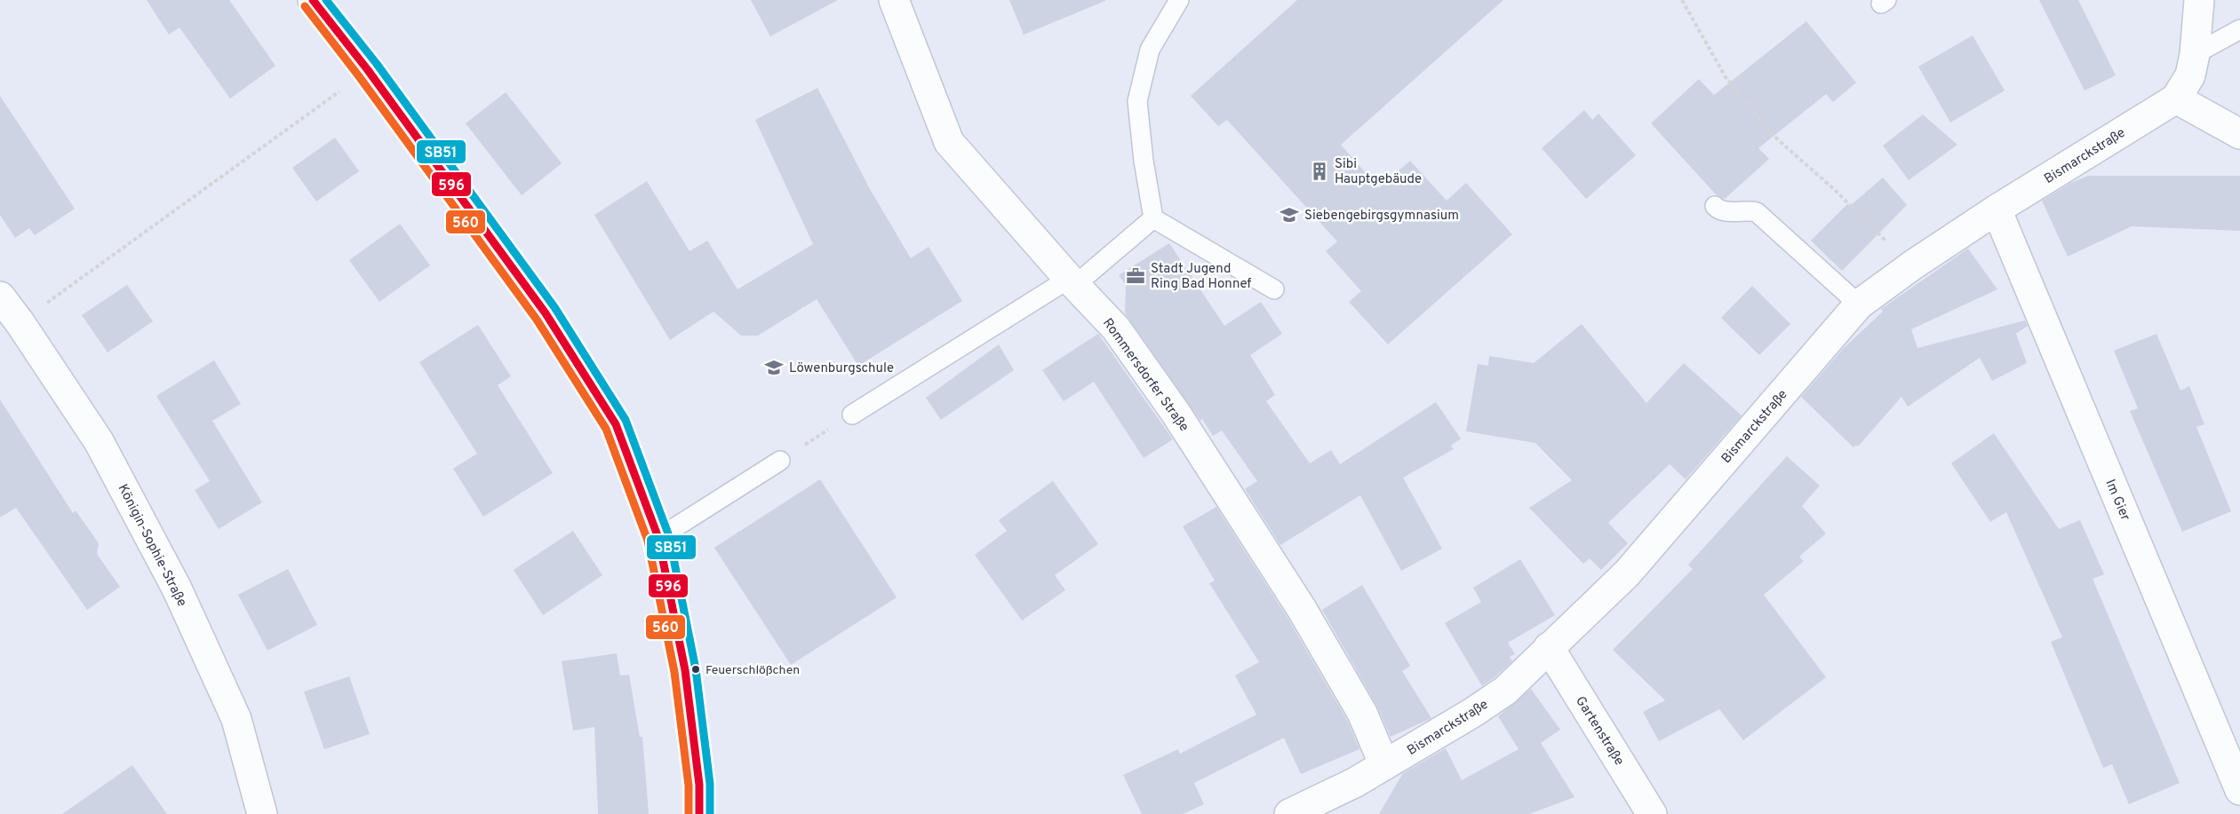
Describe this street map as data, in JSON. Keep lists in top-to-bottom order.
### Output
{
  "streets": {
    "street": [
      "Bismarckstraße",
      "Rommersdorfer Straße",
      "Im Gier",
      "Königin-Sophie-Straße",
      "Gartenstraße"
    ]
  },
  "crossings": [
    ["Bismarckstraße", "Rommersdorfer Straße"],
    ["Bismarckstraße", "Im Gier"],
    ["Bismarckstraße", "Gartenstraße"]
  ],
  "places": {
    "building": ["Sibi Hauptgebäude"],
    "school or university": ["Siebengebirgsgymnasium", "Löwenburgschule"],
    "office": ["Stadt Jugend Ring Bad Honnef"],
    "other": ["Feuerschlößchen"]
  },
  "lines": ["transit line 596", "transit line SB51", "transit line 560"]
}
